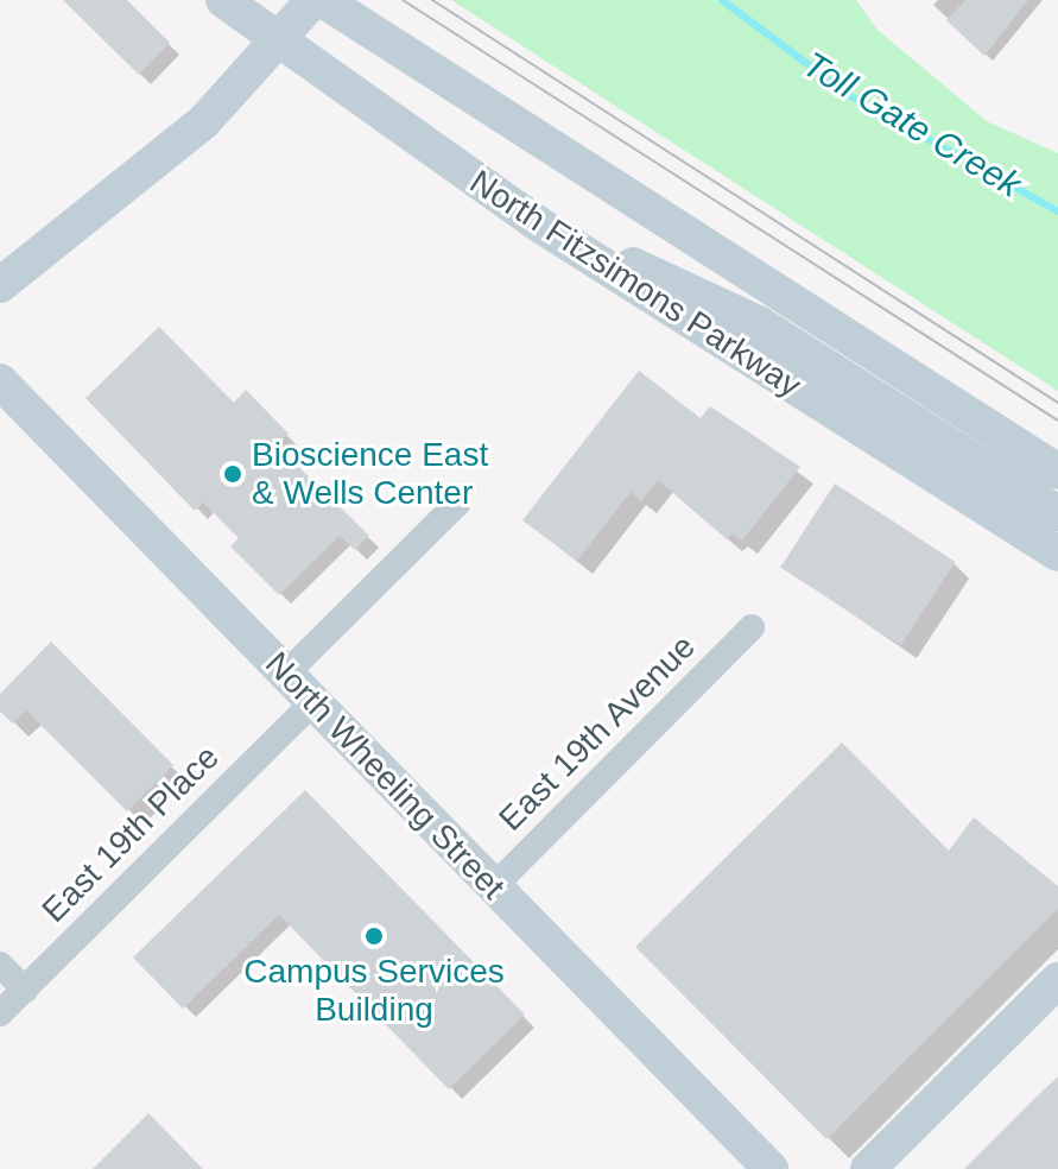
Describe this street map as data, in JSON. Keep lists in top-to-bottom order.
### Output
{
  "streets": {
    "main road": ["North Fitzsimons Parkway", "North Wheeling Street"],
    "street": ["East 19th Avenue", "East 19th Place"]
  },
  "crossings": [
    ["East 19th Avenue", "North Wheeling Street"],
    ["North Wheeling Street", "East 19th Place"]
  ],
  "water": ["Toll Gate Creek"],
  "places": ["Bioscience East & Wells Center", "Campus Services Building"]
}
